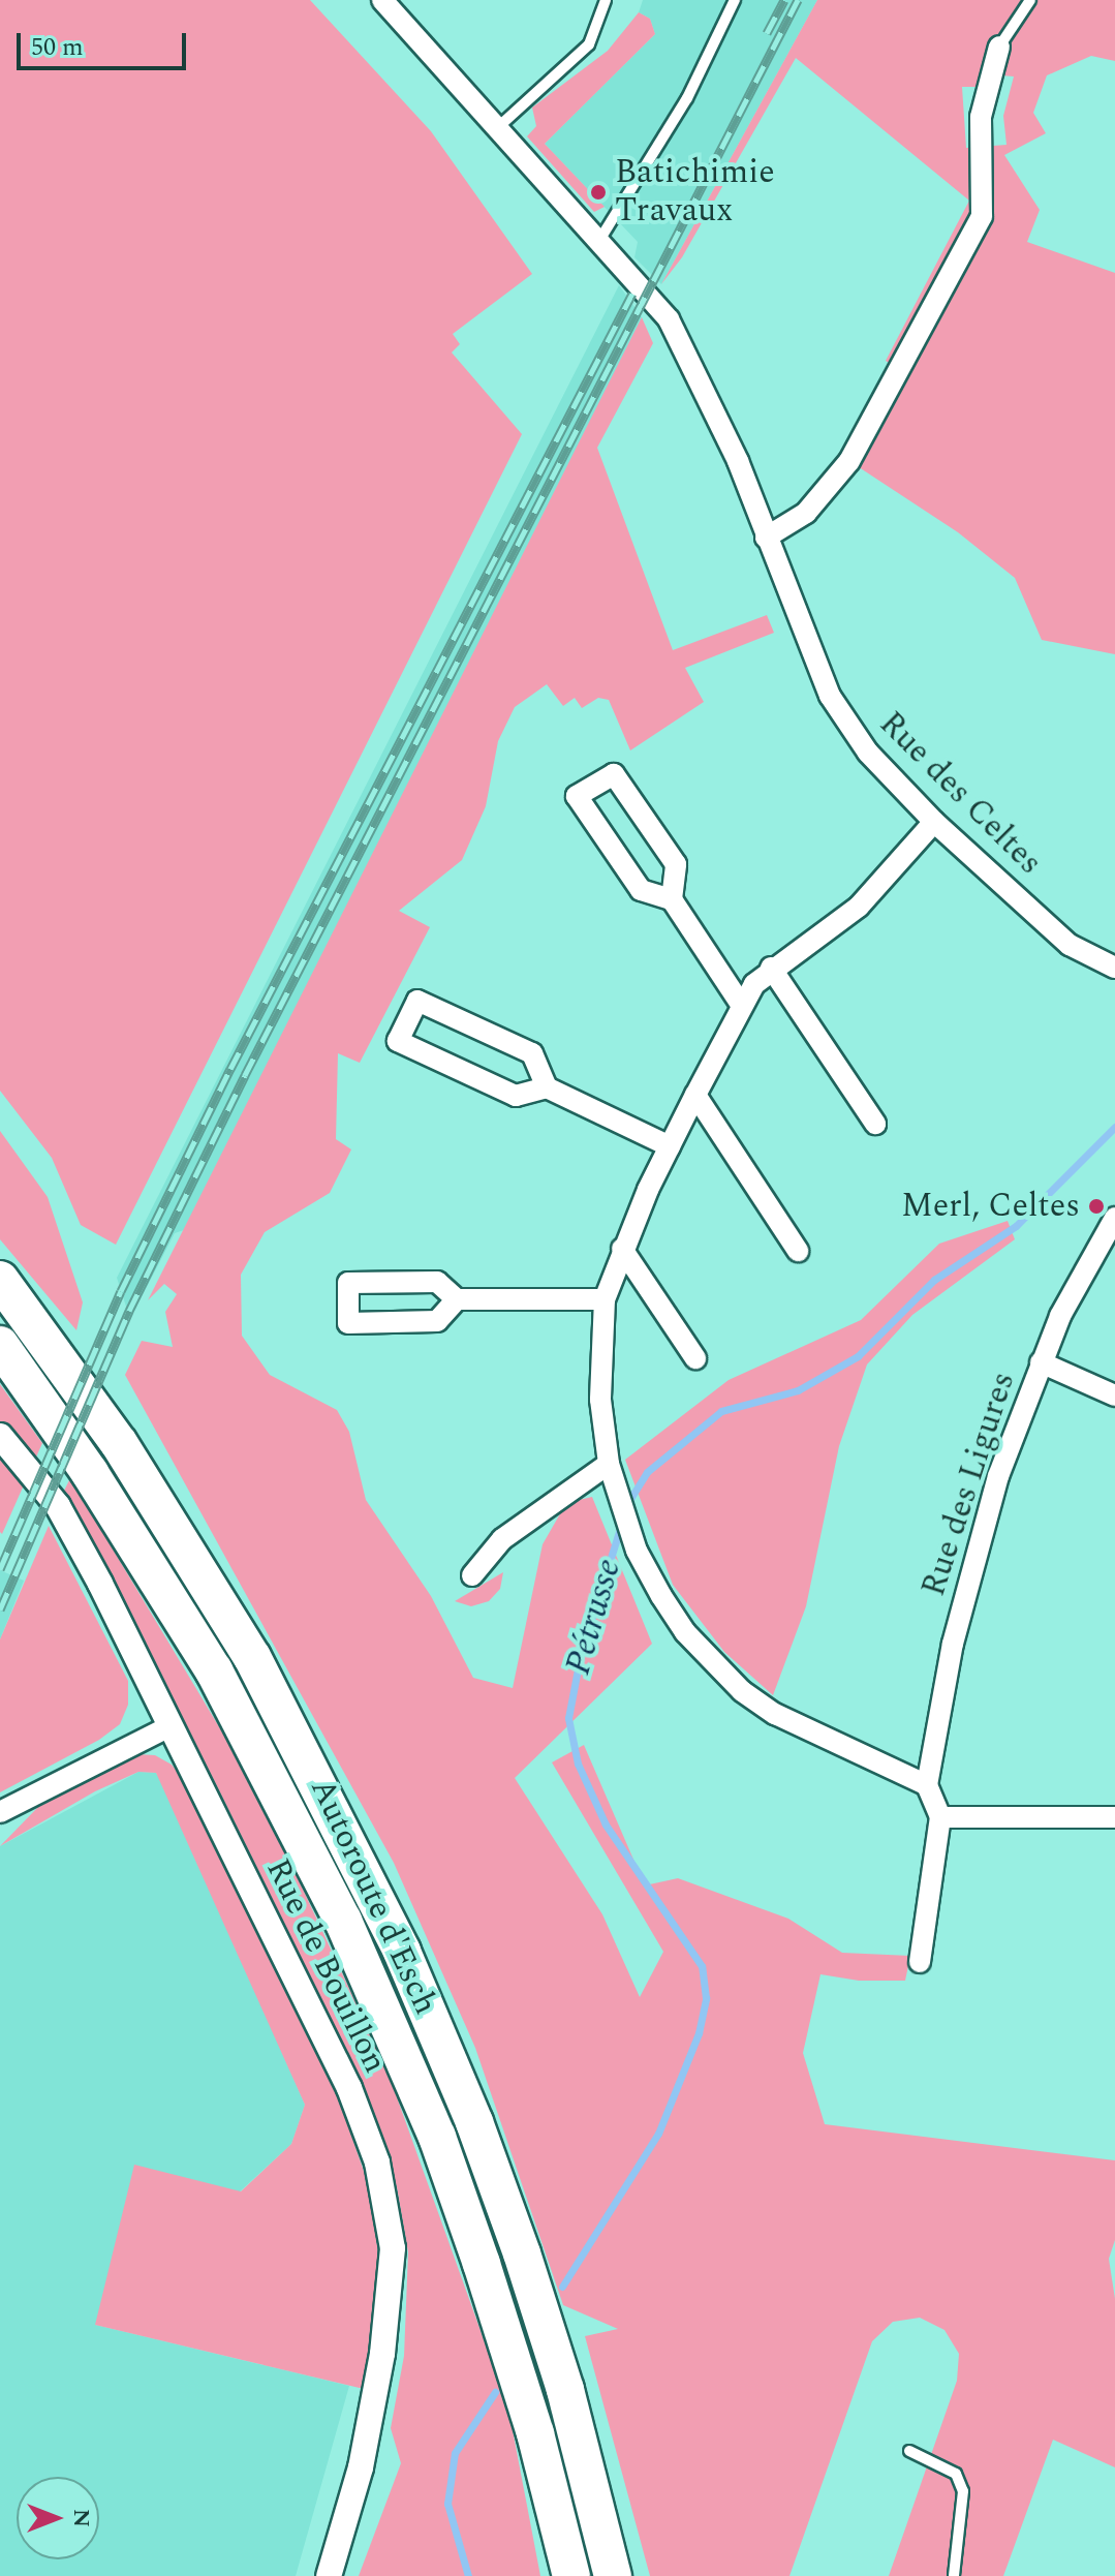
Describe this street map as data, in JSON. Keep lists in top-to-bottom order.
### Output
{
  "streets": {
    "highway": ["Autoroute d'Esch"],
    "street": ["Rue des Celtes", "Rue des Ligures", "Rue de Bouillon"]
  },
  "water": ["Pétrusse"],
  "places": ["Batichimie Travaux", "Merl, Celtes"],
  "scale_bar": "50 m",
  "north": "right"
}
